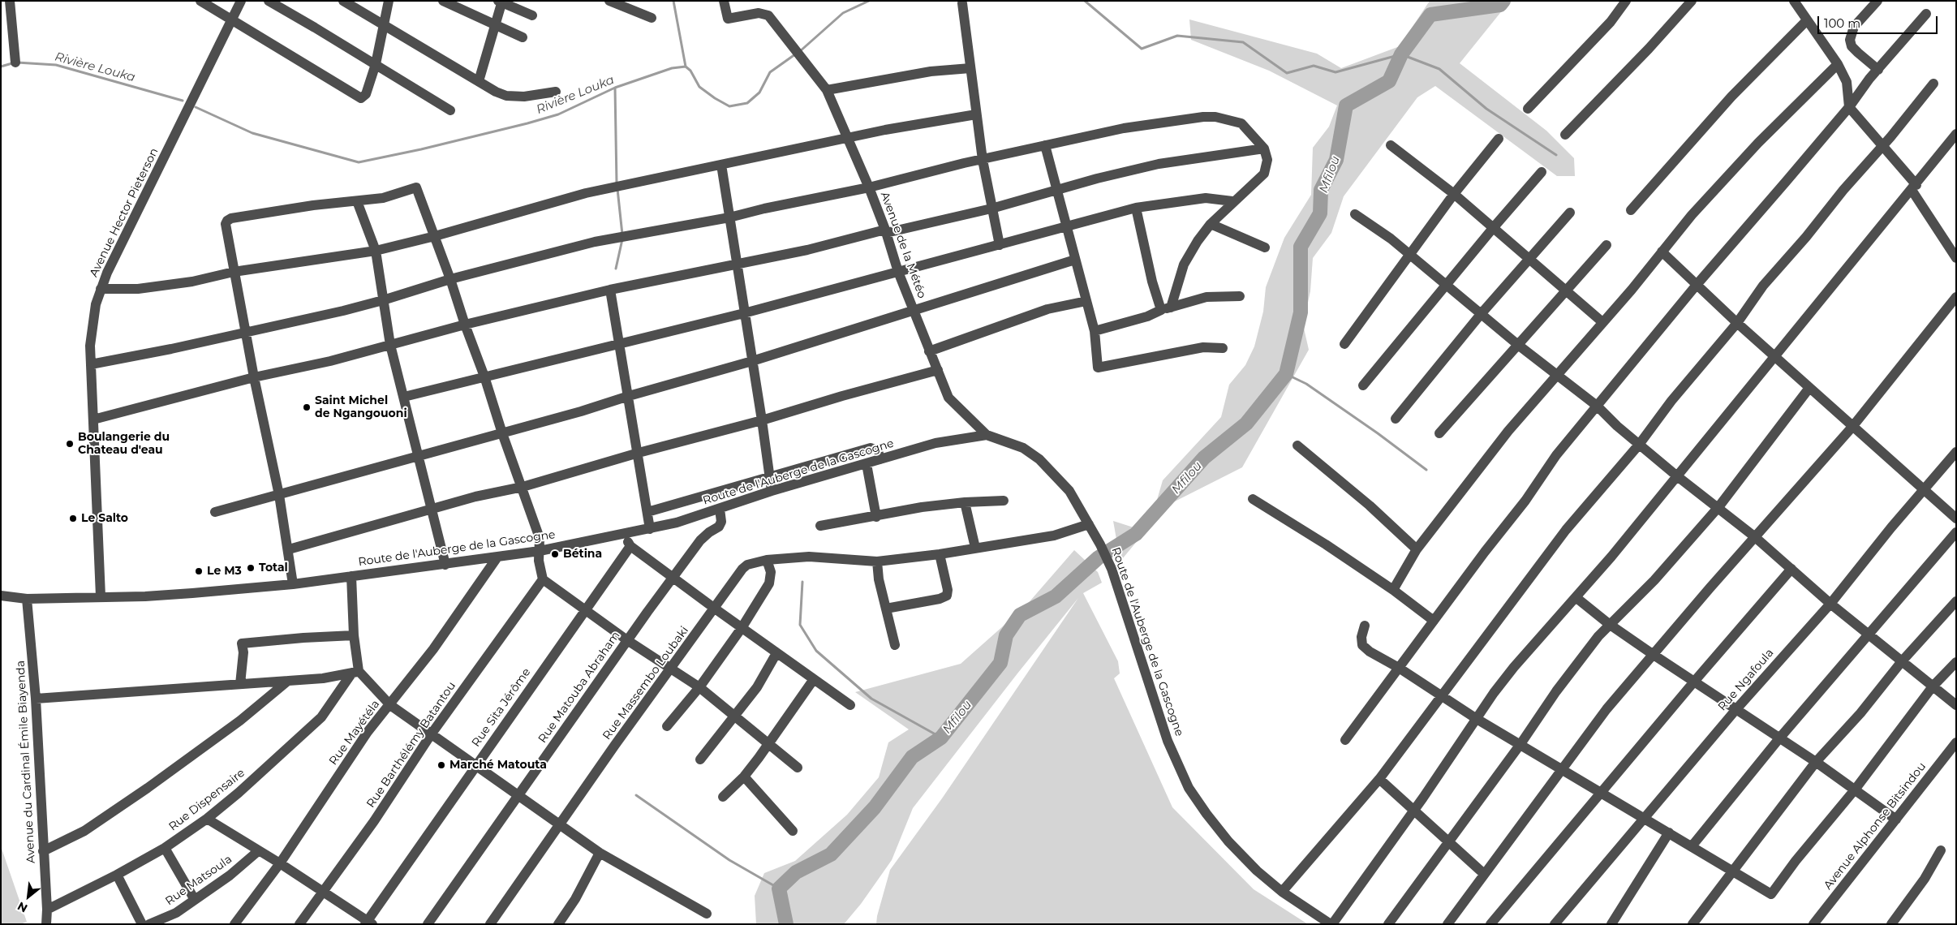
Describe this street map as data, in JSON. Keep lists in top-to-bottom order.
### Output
{
  "streets": {
    "street": [
      "Avenue Hector Pieterson",
      "Avenue de la Météo",
      "Route de l'Auberge de la Gascogne",
      "Rue Ngafoula",
      "Rue Massembo Loubaki",
      "Rue Matouba Abraham",
      "Rue Sita Jérôme",
      "Rue Mayétéla",
      "Rue Barthélémy Batantou",
      "Avenue du Cardinal Émile Biayenda",
      "Rue Dispensaire",
      "Avenue Alphonse Bitsindou",
      "Rue Matsoula"
    ]
  },
  "crossings": [
    ["Avenue Hector Pieterson", "Route de l'Auberge de la Gascogne"],
    ["Avenue de la Météo", "Route de l'Auberge de la Gascogne"],
    ["Route de l'Auberge de la Gascogne", "Rue Massembo Loubaki"],
    ["Route de l'Auberge de la Gascogne", "Rue Matouba Abraham"],
    ["Route de l'Auberge de la Gascogne", "Rue Mayétéla"],
    ["Route de l'Auberge de la Gascogne", "Avenue du Cardinal Émile Biayenda"],
    ["Avenue du Cardinal Émile Biayenda", "Rue Dispensaire"]
  ],
  "water": ["Rivière Louka", "Mfilou"],
  "places": [
    "Saint Michel de Ngangouoni",
    "Boulangerie du Chateau d'eau",
    "Le Salto",
    "Bétina",
    "Total",
    "Le M3",
    "Marché Matouta"
  ],
  "scale_bar": "100 m",
  "north": "bottom left"
}
